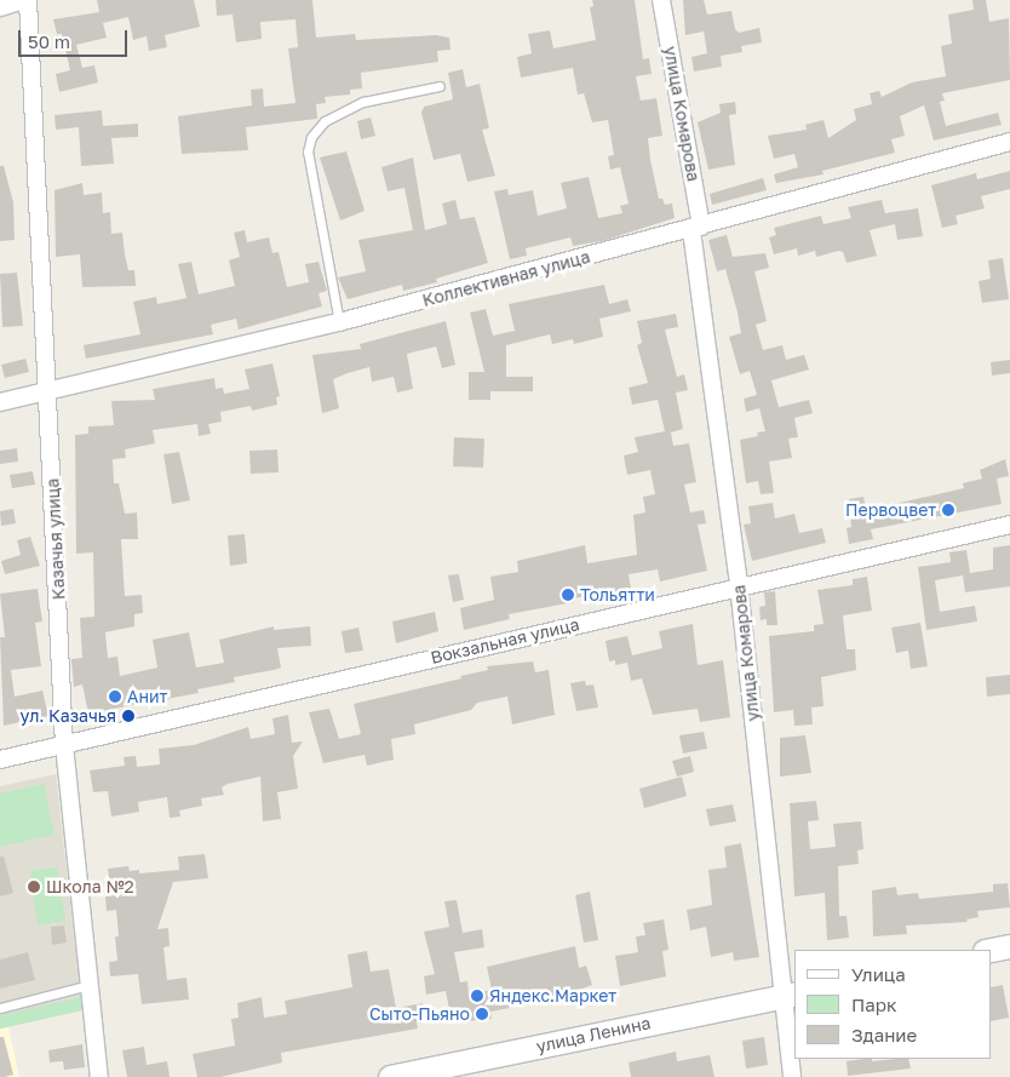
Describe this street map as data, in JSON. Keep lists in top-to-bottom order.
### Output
{
  "streets": {
    "main road": ["улица Ленина"],
    "street": [
      "улица Комарова",
      "Коллективная улица",
      "Казачья улица",
      "Вокзальная улица"
    ]
  },
  "crossings": [
    ["улица Комарова", "Коллективная улица"],
    ["улица Комарова", "Вокзальная улица"],
    ["улица Комарова", "улица Ленина"],
    ["Коллективная улица", "Казачья улица"],
    ["Казачья улица", "Вокзальная улица"]
  ],
  "places": [
    "Первоцвет",
    "Тольятти",
    "Анит",
    "ул. Казачья",
    "Школа №2",
    "Яндекс.Маркет",
    "Сыто-Пьяно"
  ],
  "legend": ["Улица", "Парк", "Здание"],
  "scale_bar": "50 m"
}
